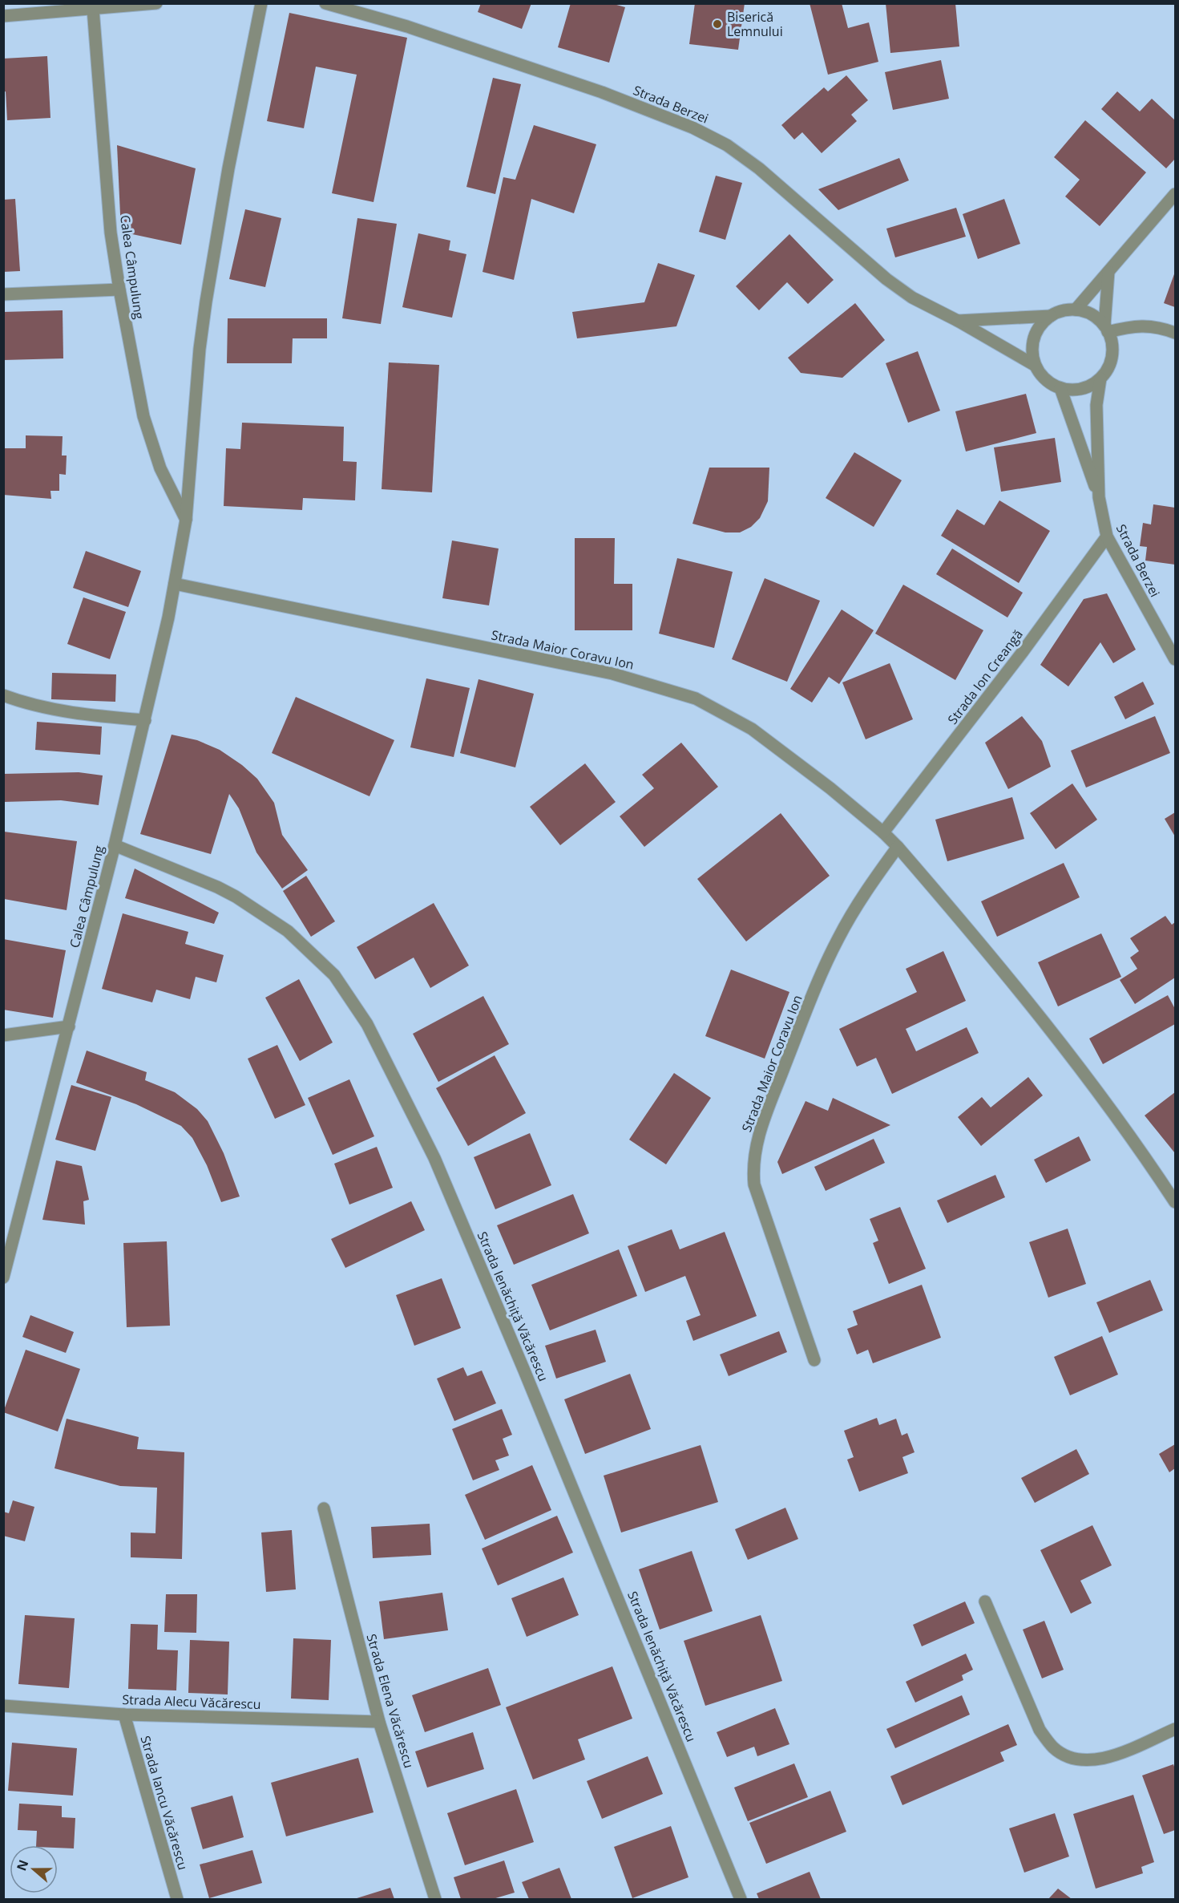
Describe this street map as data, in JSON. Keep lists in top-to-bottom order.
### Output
{
  "streets": {
    "street": [
      "Strada Berzei",
      "Calea Câmpulung",
      "Strada Maior Coravu Ion",
      "Strada Ion Creangă",
      "Strada Ienăchiță Văcărescu",
      "Strada Elena Văcărescu",
      "Strada Alecu Văcărescu",
      "Strada Iancu Văcărescu"
    ]
  },
  "crossings": [
    ["Strada Berzei", "Strada Ion Creangă"],
    ["Calea Câmpulung", "Strada Maior Coravu Ion"],
    ["Calea Câmpulung", "Strada Ienăchiță Văcărescu"],
    ["Strada Maior Coravu Ion", "Strada Ion Creangă"],
    ["Strada Elena Văcărescu", "Strada Alecu Văcărescu"],
    ["Strada Alecu Văcărescu", "Strada Iancu Văcărescu"]
  ],
  "places": ["Biserică Lemnului"],
  "north": "left"
}
